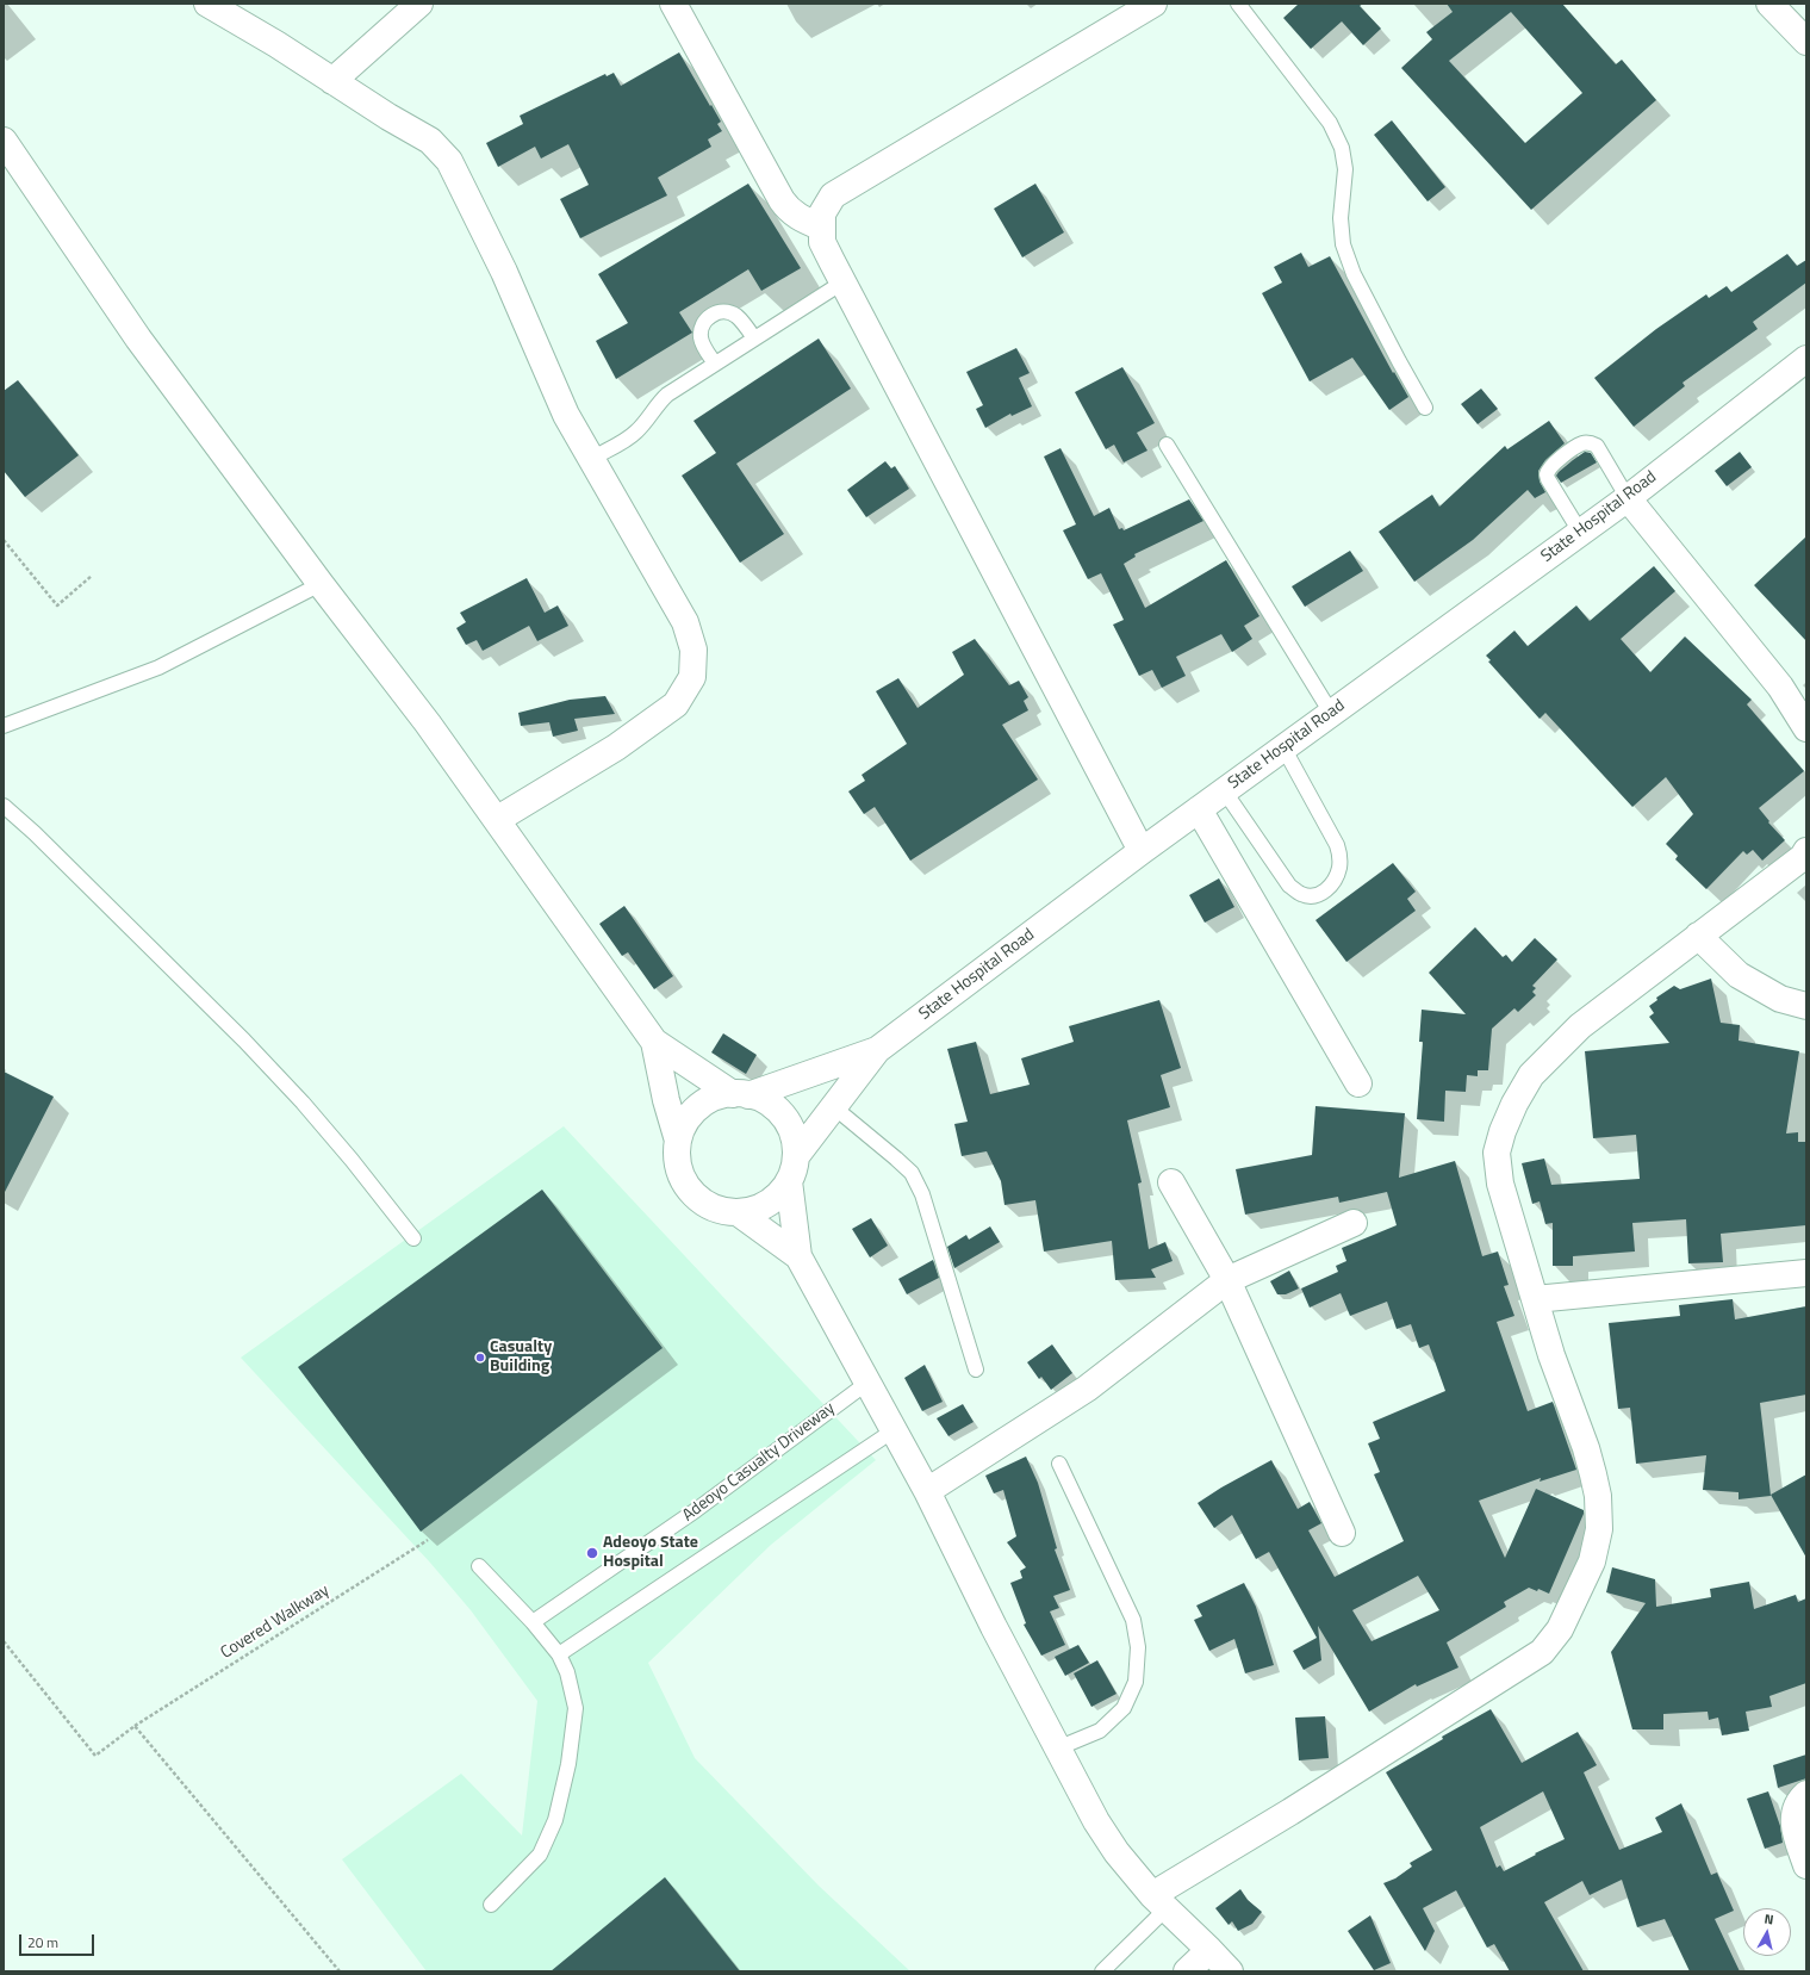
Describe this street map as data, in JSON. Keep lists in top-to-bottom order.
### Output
{
  "streets": {
    "street": ["State Hospital Road"],
    "lane": ["Adeoyo Casualty Driveway"],
    "path": ["Covered Walkway"]
  },
  "places": ["Casualty Building", "Adeoyo State Hospital"],
  "scale_bar": "20 m",
  "north": "top"
}
